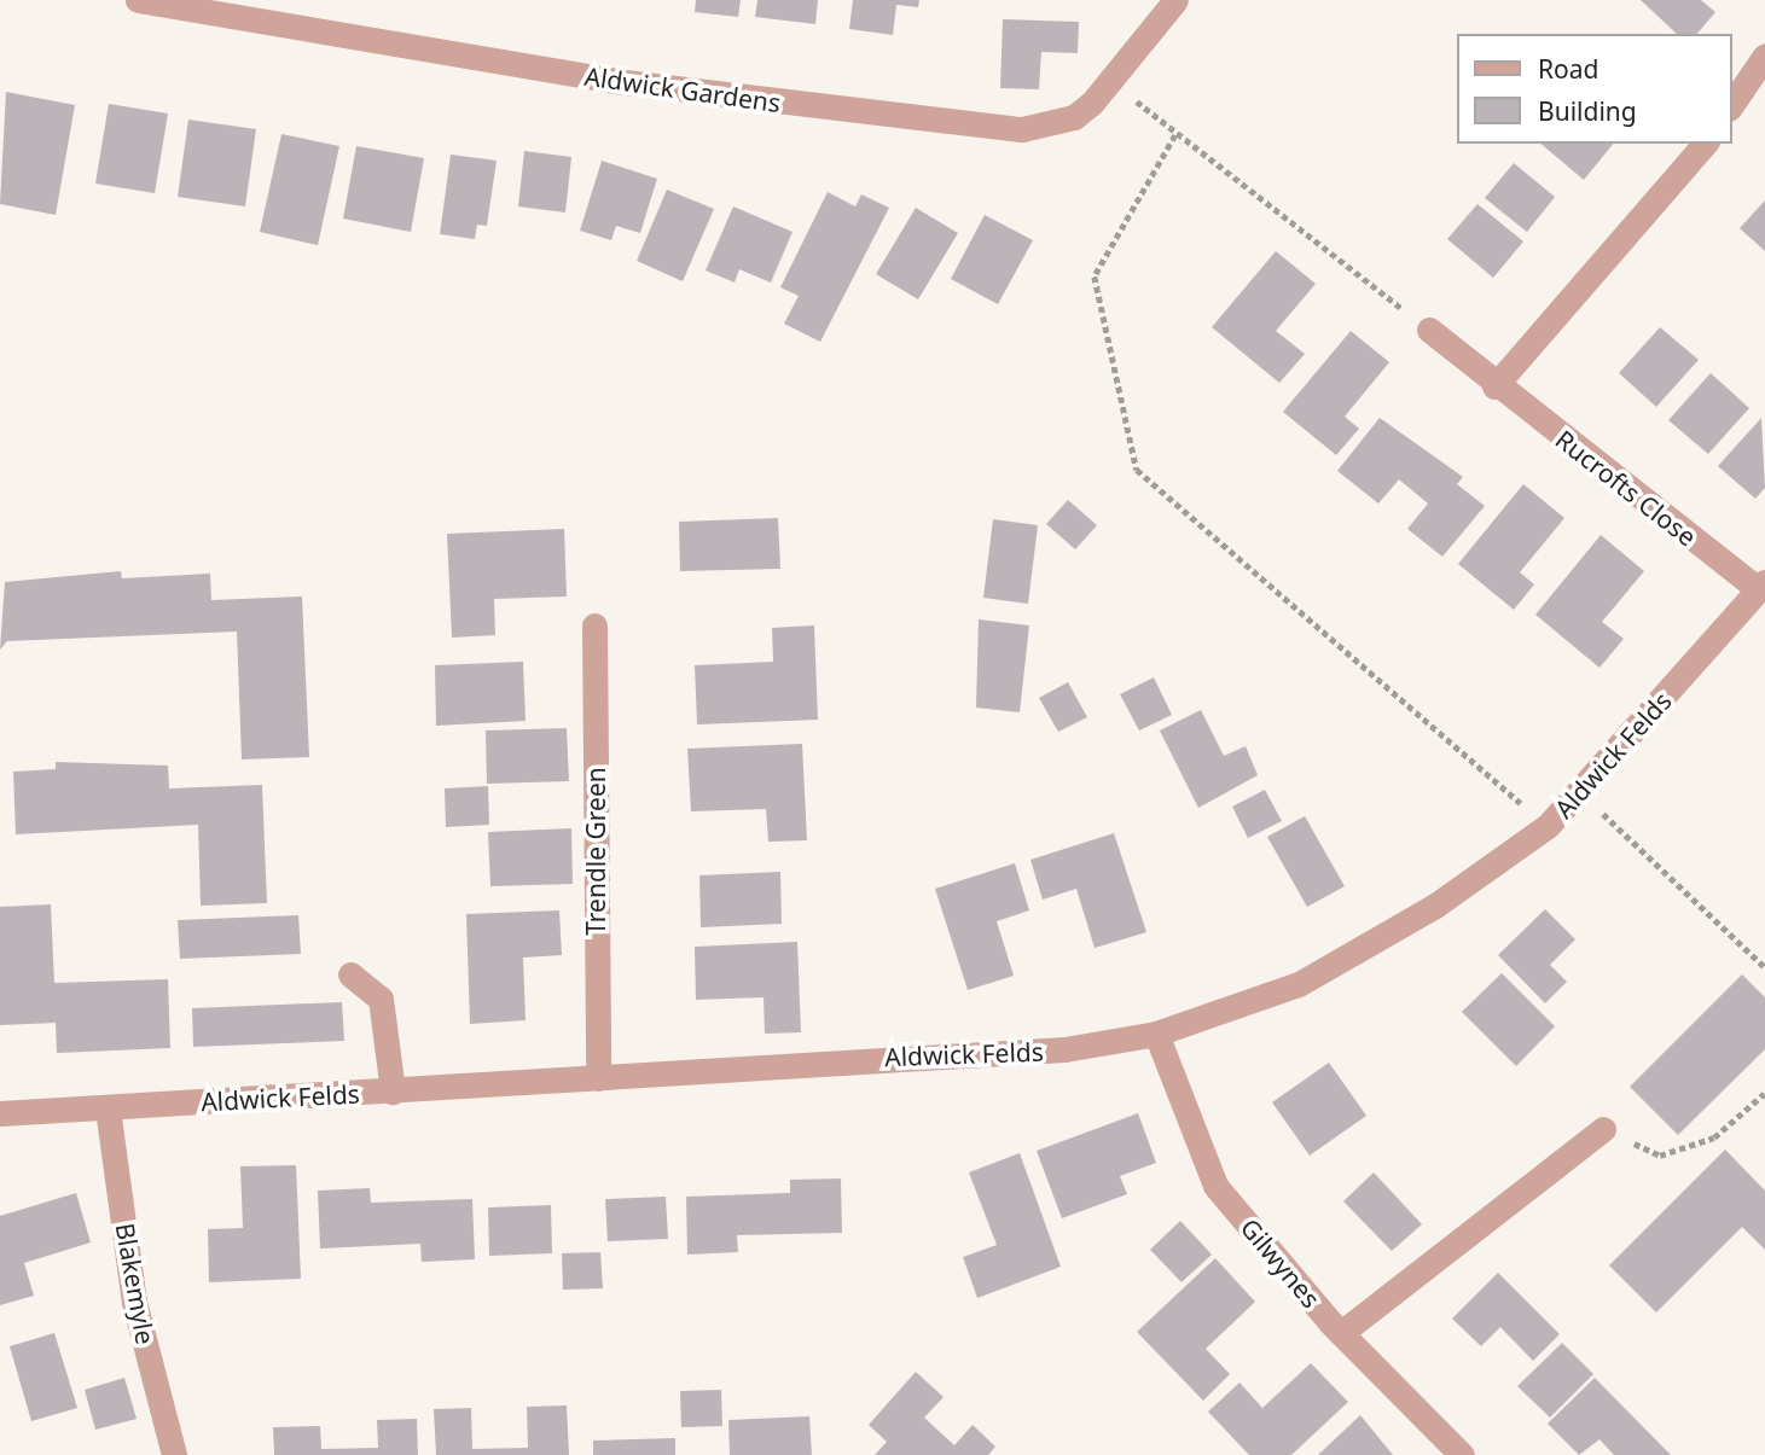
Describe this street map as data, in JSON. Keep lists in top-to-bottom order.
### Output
{
  "streets": {
    "street": [
      "Aldwick Gardens",
      "Rucrofts Close",
      "Aldwick Felds",
      "Trendle Green",
      "Gilwynes",
      "Blakemyle"
    ]
  },
  "crossings": [
    ["Rucrofts Close", "Aldwick Felds"],
    ["Aldwick Felds", "Trendle Green"],
    ["Aldwick Felds", "Gilwynes"],
    ["Aldwick Felds", "Blakemyle"]
  ],
  "legend": ["Road", "Building"]
}
